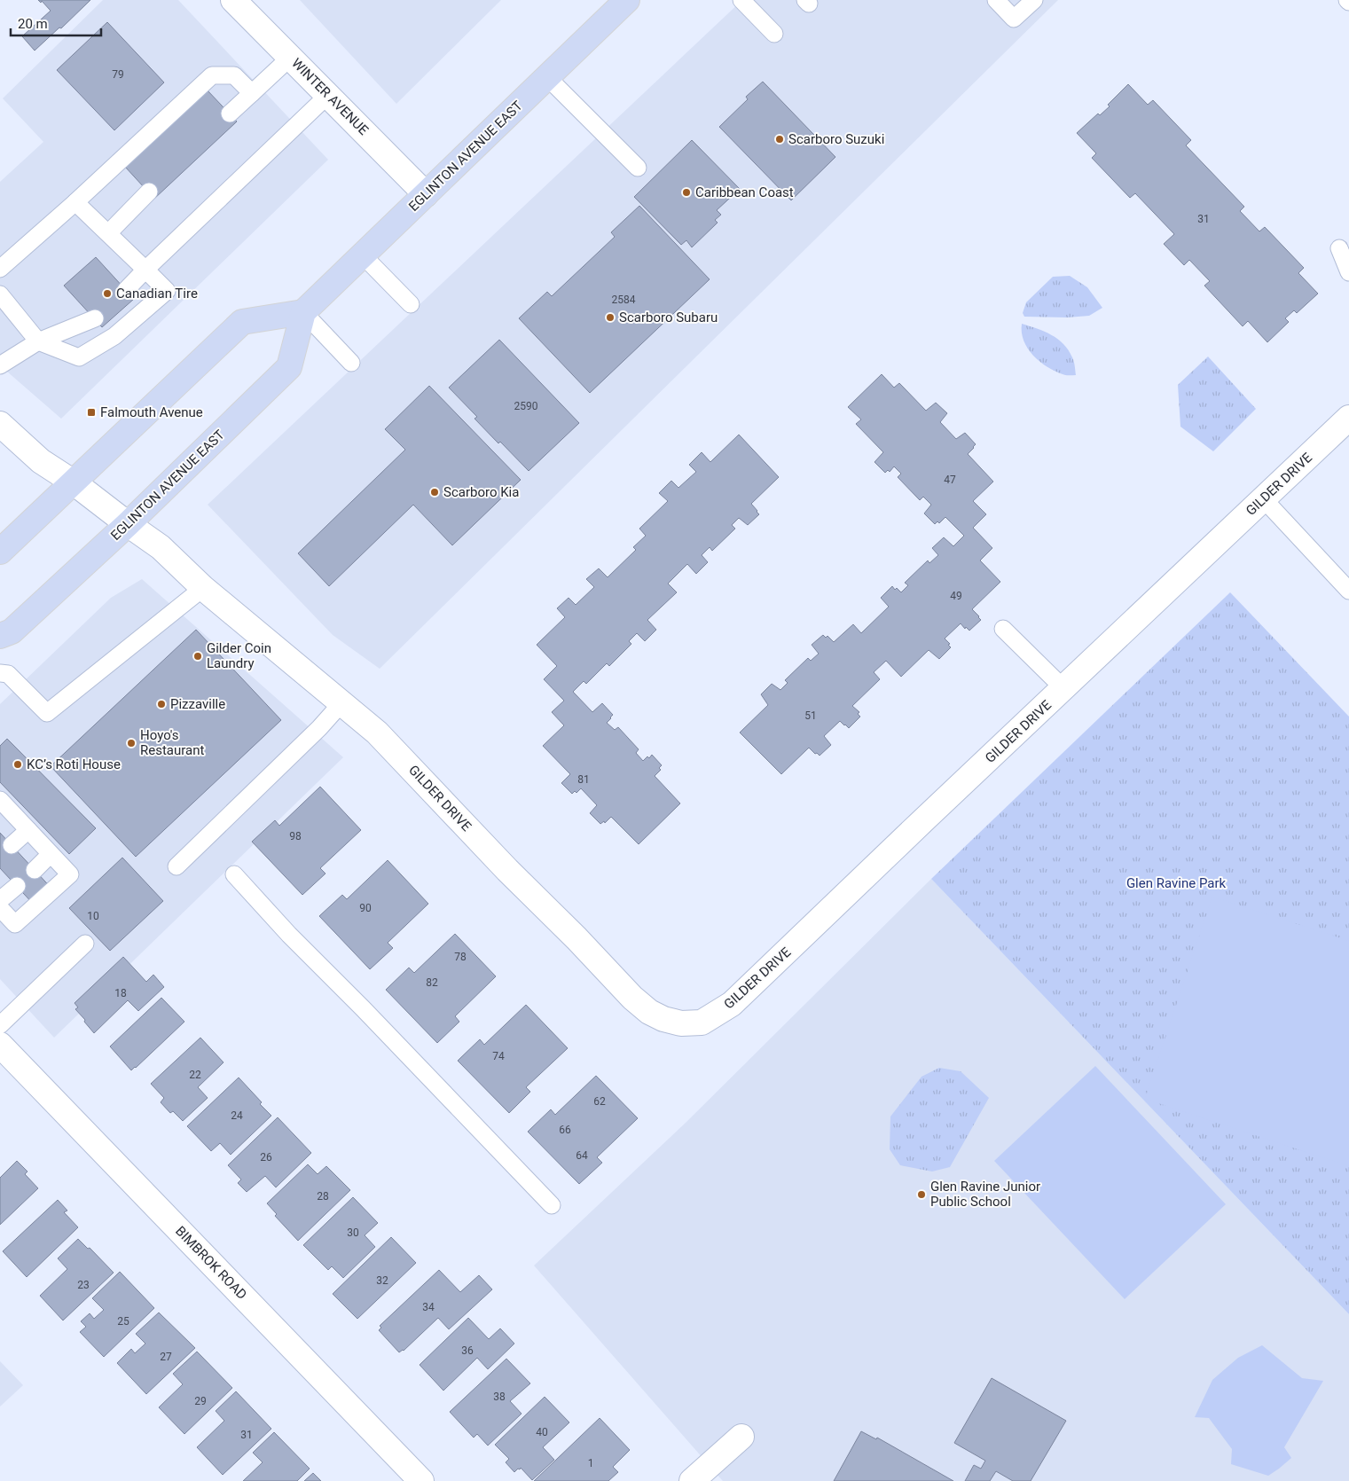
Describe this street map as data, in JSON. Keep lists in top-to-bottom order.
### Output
{
  "streets": {
    "main road": ["EGLINTON AVENUE EAST"],
    "street": ["WINTER AVENUE", "GILDER DRIVE", "BIMBROK ROAD"]
  },
  "crossings": [
    ["WINTER AVENUE", "EGLINTON AVENUE EAST"],
    ["EGLINTON AVENUE EAST", "GILDER DRIVE"]
  ],
  "parks": ["Glen Ravine Park"],
  "places": {
    "other": [
      "Scarboro Suzuki",
      "Caribbean Coast",
      "Canadian Tire",
      "Scarboro Subaru",
      "Scarboro Kia",
      "Gilder Coin Laundry",
      "Pizzaville",
      "Hoyo's Restaurant",
      "KC’s Roti House",
      "Glen Ravine Junior Public School"
    ],
    "transit": ["Falmouth Avenue"]
  },
  "house_numbers": [
    "79",
    "31",
    "2584",
    "2590",
    "47",
    "49",
    "51",
    "81",
    "98",
    "90",
    "10",
    "78",
    "82",
    "18",
    "74",
    "22",
    "62",
    "24",
    "66",
    "64",
    "26",
    "28",
    "30",
    "32",
    "23",
    "34",
    "25",
    "36",
    "27",
    "38",
    "29",
    "40",
    "31",
    "1"
  ],
  "scale_bar": "20 m"
}
